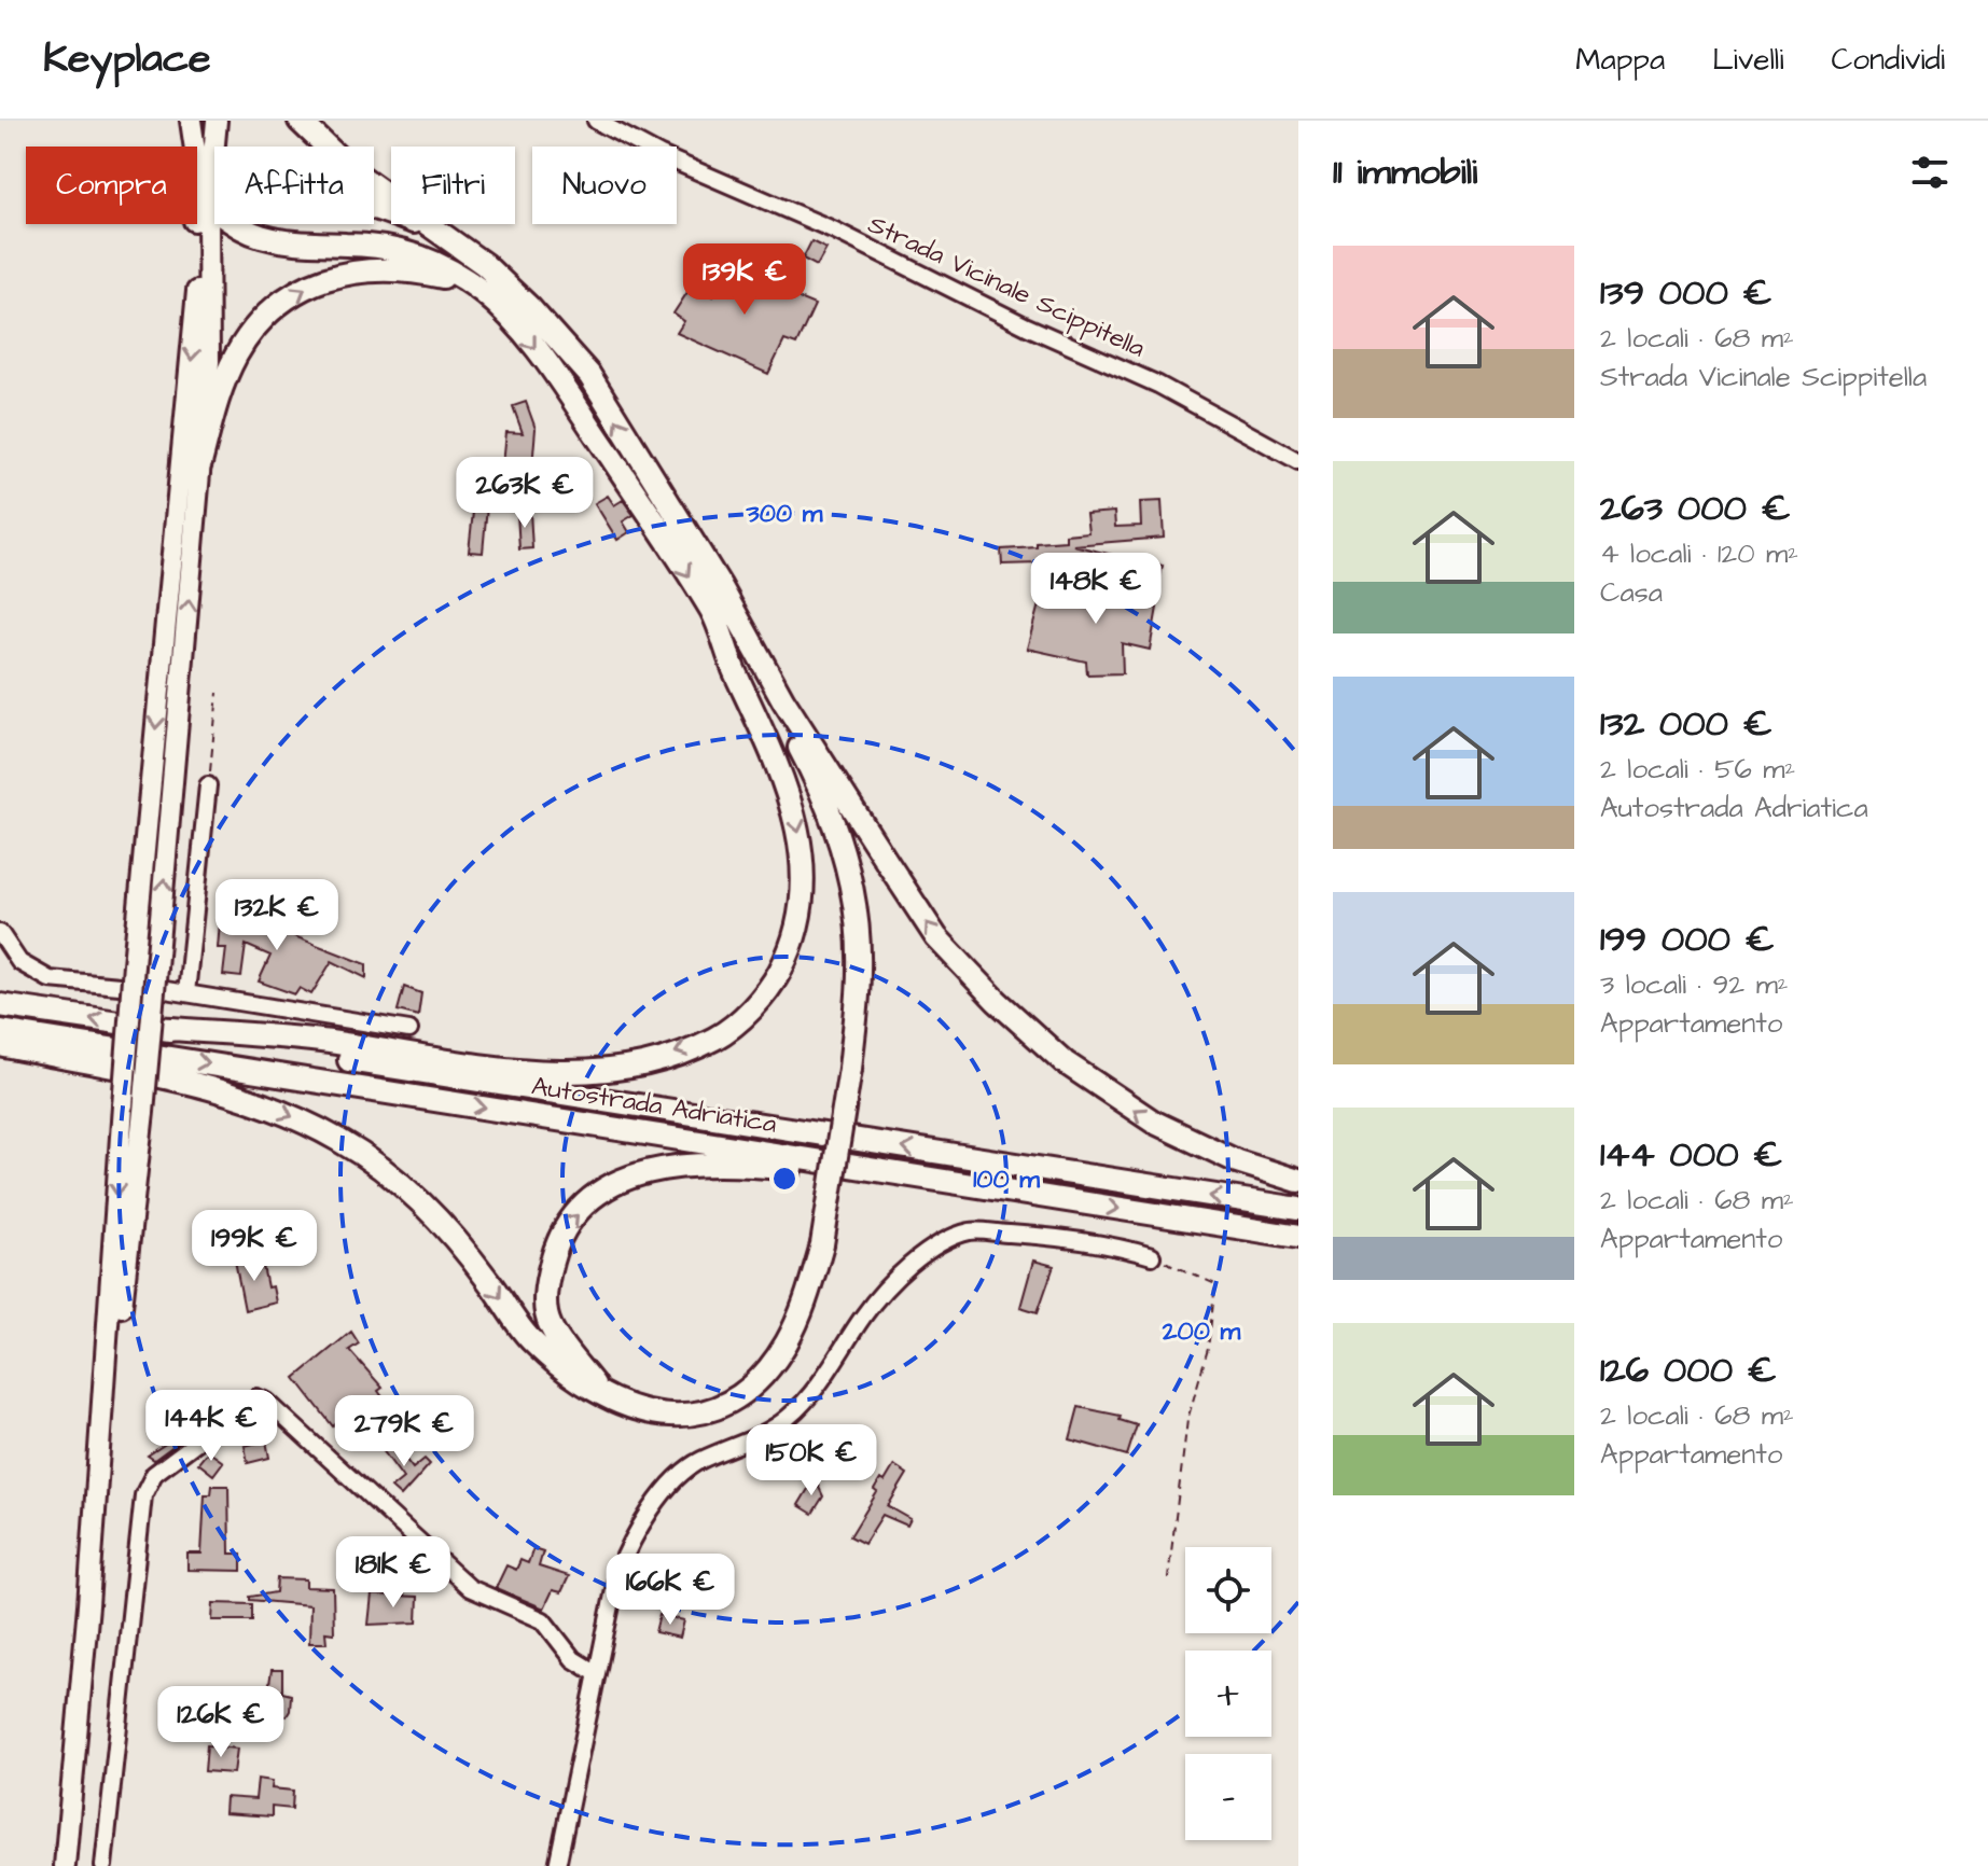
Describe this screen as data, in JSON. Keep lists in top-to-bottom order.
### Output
{
  "streets": {
    "highway": ["Autostrada Adriatica"],
    "street": ["Strada Vicinale Scippitella"]
  },
  "page": {
    "header": "Keyplace",
    "nav": ["Mappa", "Livelli", "Condividi"],
    "heading": "11 immobili",
    "chip": [
      "Compra",
      "Affitta",
      "Filtri",
      "Nuovo"
    ],
    "list": [
      {
        "name": "139 000 €",
        "note": "2 locali · 68 m² · Strada Vicinale Scippitella"
      },
      {
        "name": "263 000 €",
        "note": "4 locali · 120 m² · Casa"
      },
      {
        "name": "132 000 €",
        "note": "2 locali · 56 m² · Autostrada Adriatica"
      },
      {
        "name": "199 000 €",
        "note": "3 locali · 92 m² · Appartamento"
      },
      {
        "name": "144 000 €",
        "note": "2 locali · 68 m² · Appartamento"
      },
      {
        "name": "126 000 €",
        "note": "2 locali · 68 m² · Appartamento"
      }
    ],
    "price": [
      "139K €",
      "263K €",
      "148K €",
      "132K €",
      "199K €",
      "144K €",
      "279K €",
      "150K €",
      "181K €",
      "166K €",
      "126K €"
    ],
    "map_buttons": ["+", "−"]
  },
  "rings": ["300 m", "100 m", "200 m"]
}
